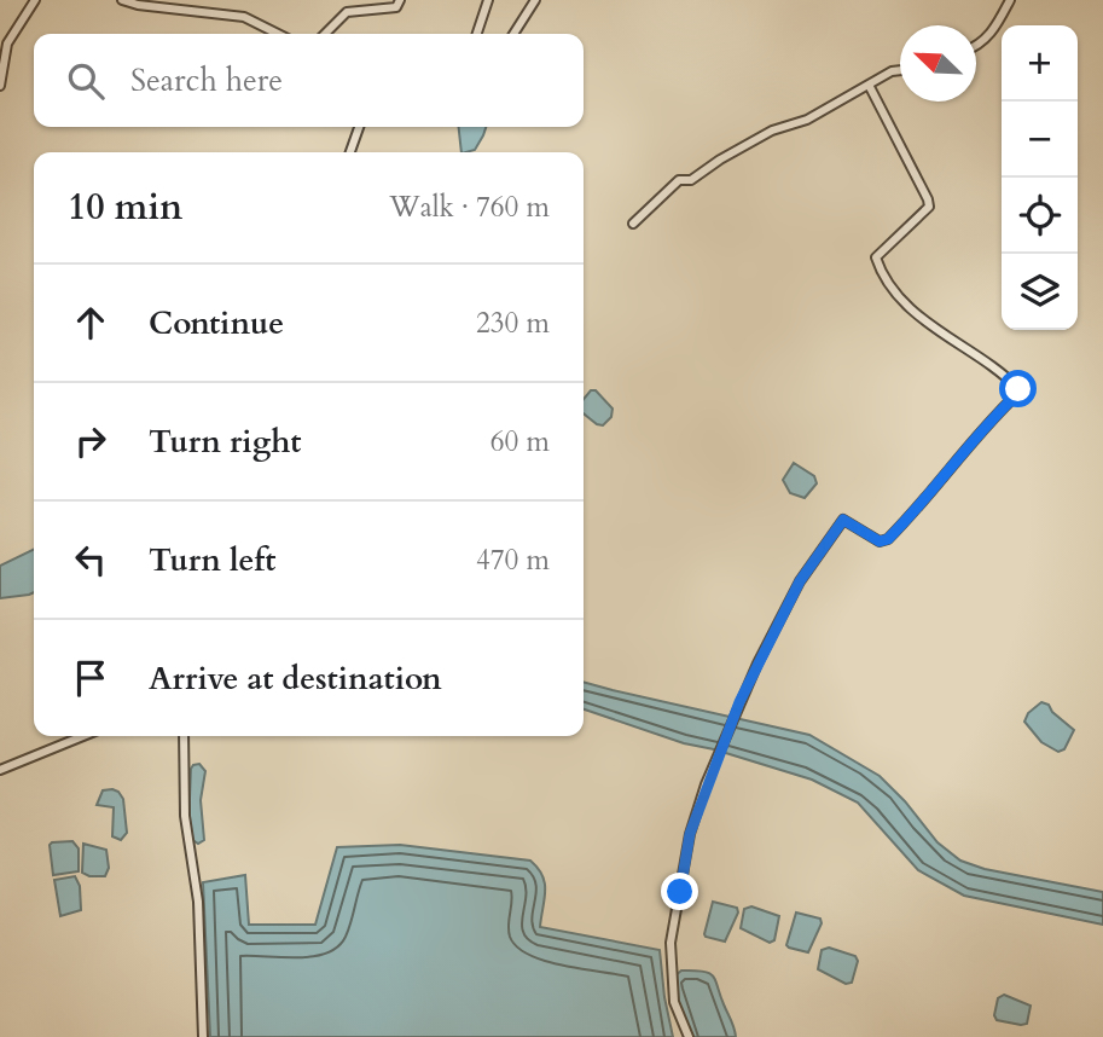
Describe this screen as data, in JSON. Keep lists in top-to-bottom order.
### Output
{
  "north": "top left",
  "page": {
    "map_buttons": ["+", "−"],
    "search": "Search here",
    "heading": ["10 min", "Walk · 760 m"],
    "list": [
      ["Continue", "230 m"],
      ["Turn right", "60 m"],
      ["Turn left", "470 m"],
      "Arrive at destination"
    ]
  }
}
